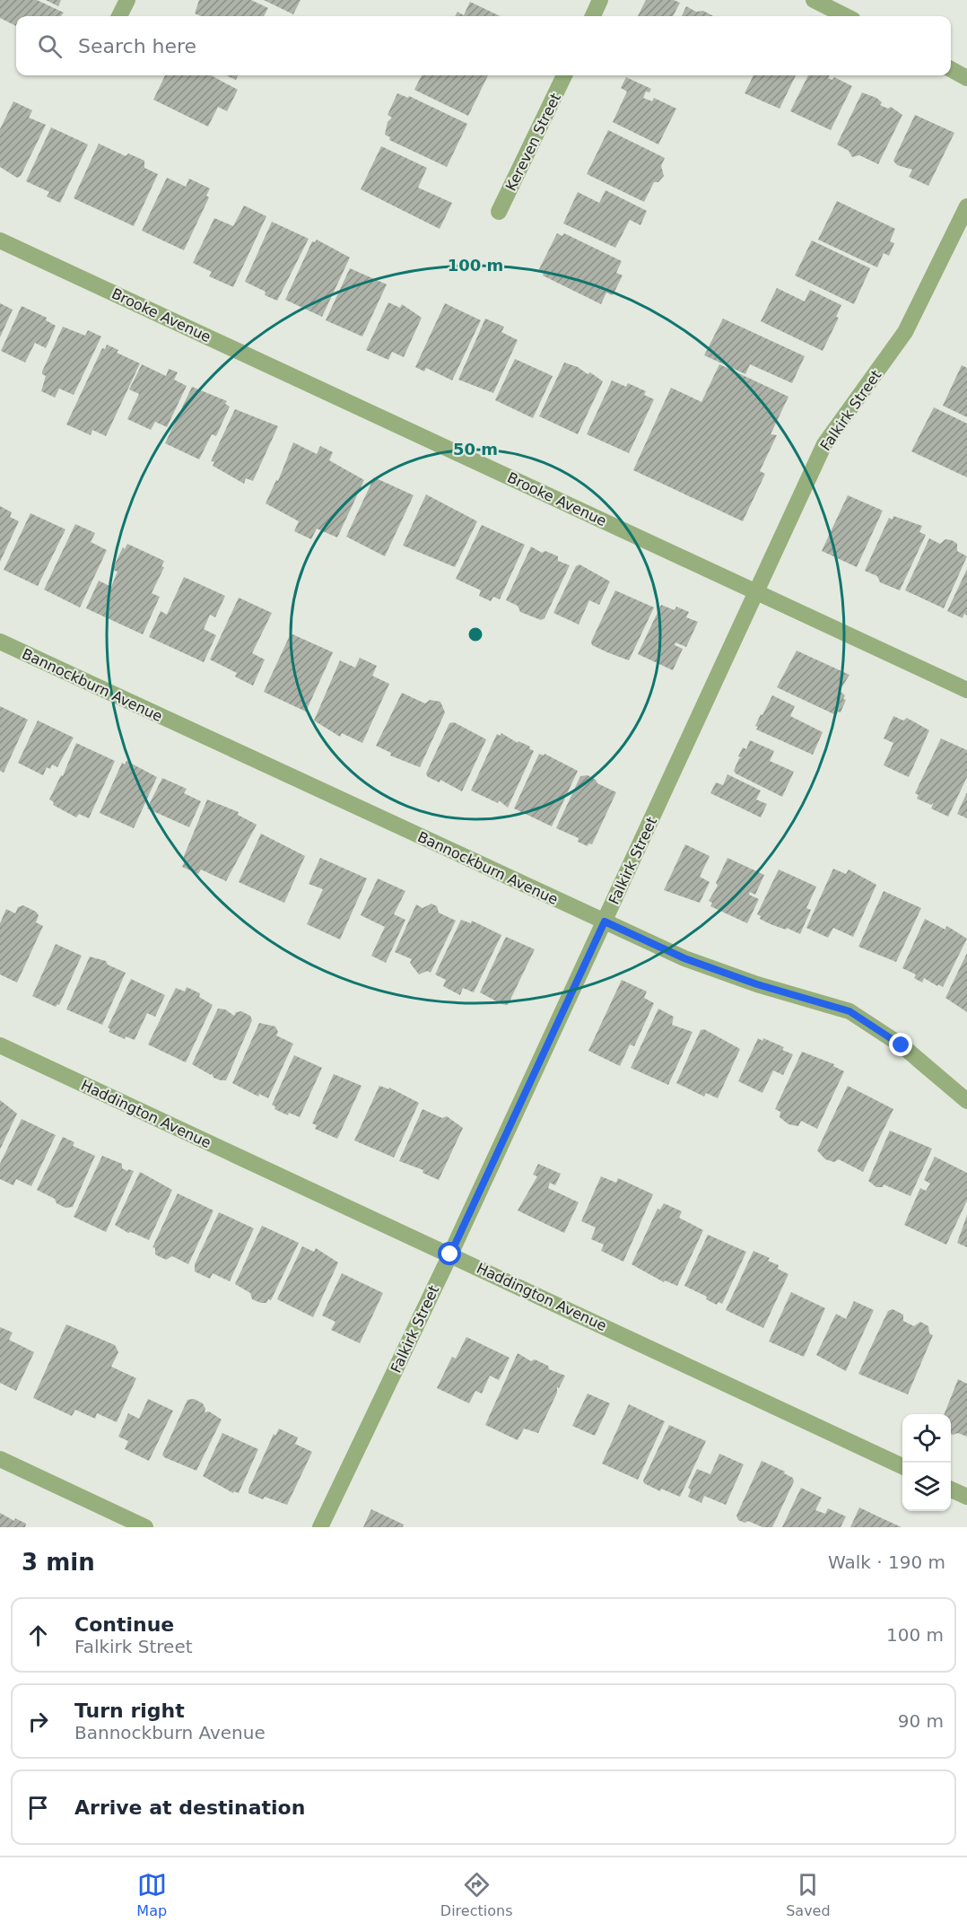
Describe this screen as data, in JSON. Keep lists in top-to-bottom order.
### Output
{
  "streets": {
    "street": [
      "Kereven Street",
      "Brooke Avenue",
      "Falkirk Street",
      "Bannockburn Avenue",
      "Haddington Avenue"
    ]
  },
  "crossings": [
    ["Brooke Avenue", "Falkirk Street"],
    ["Falkirk Street", "Bannockburn Avenue"],
    ["Falkirk Street", "Haddington Avenue"]
  ],
  "page": {
    "search": "Search here",
    "heading": ["3 min", "Walk · 190 m"],
    "list": [
      ["Continue", "Falkirk Street", "100 m"],
      ["Turn right", "Bannockburn Avenue", "90 m"],
      "Arrive at destination"
    ],
    "nav": ["Map", "Directions", "Saved"]
  },
  "rings": ["100 m", "50 m"]
}
